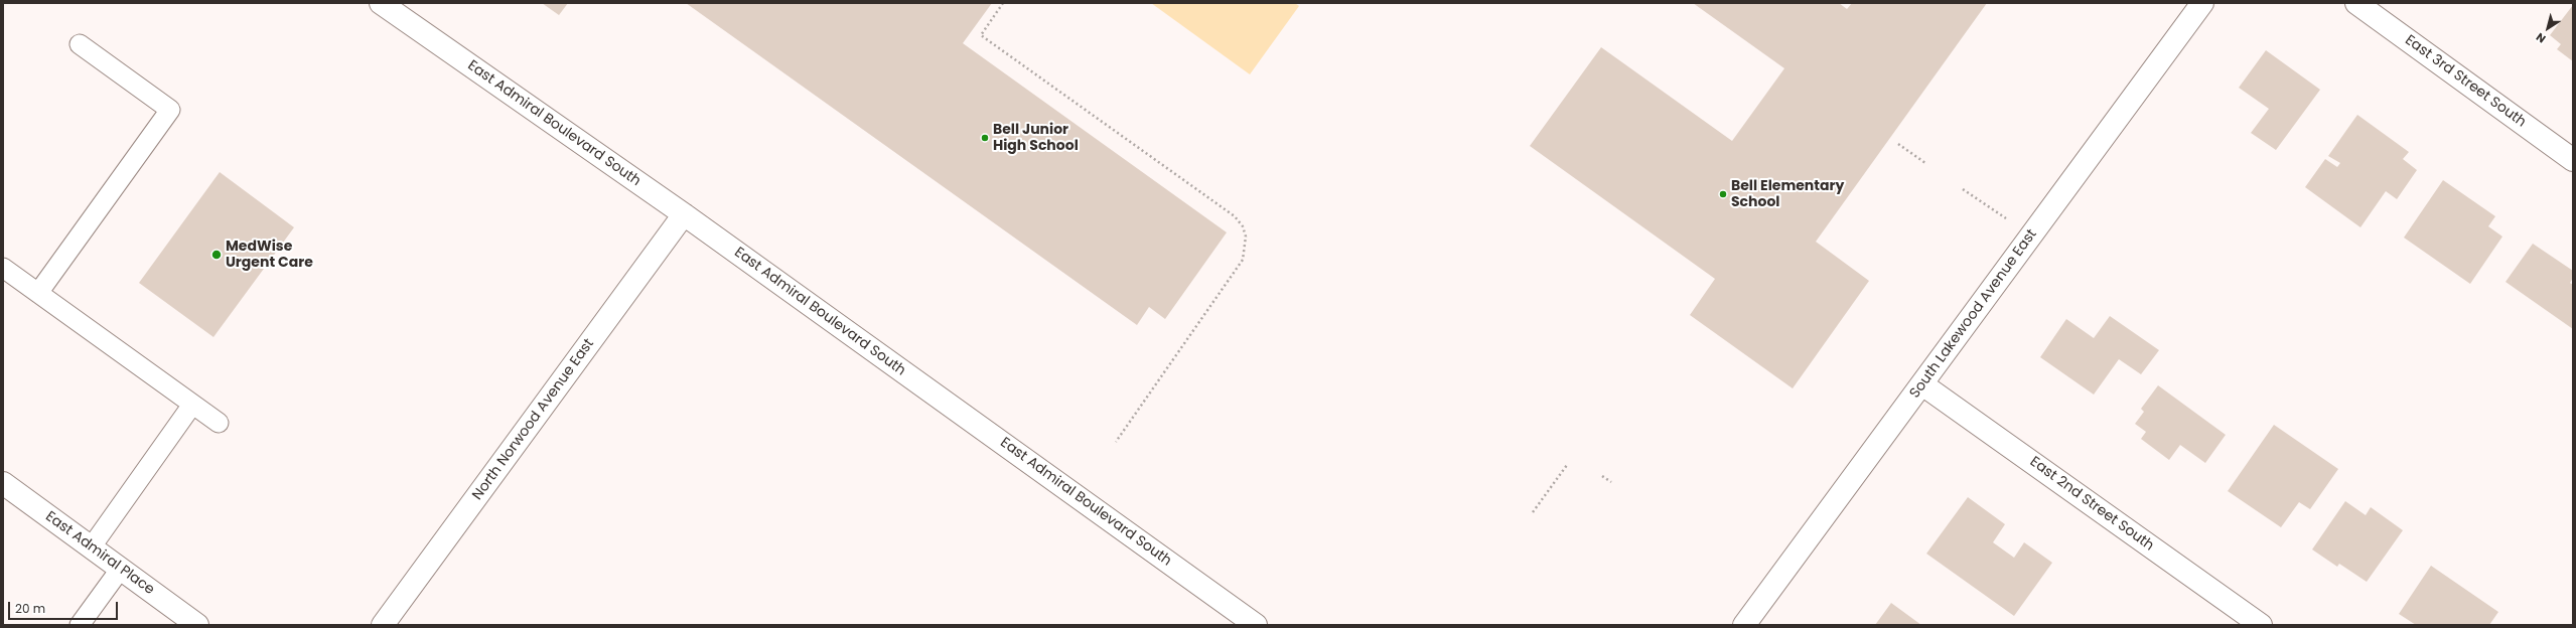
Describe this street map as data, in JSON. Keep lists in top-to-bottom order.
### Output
{
  "streets": {
    "street": [
      "East 3rd Street South",
      "East Admiral Boulevard South",
      "South Lakewood Avenue East",
      "North Norwood Avenue East",
      "East 2nd Street South",
      "East Admiral Place"
    ]
  },
  "crossings": [
    ["East Admiral Boulevard South", "North Norwood Avenue East"],
    ["South Lakewood Avenue East", "East 2nd Street South"]
  ],
  "places": ["Bell Junior High School", "Bell Elementary School", "MedWise Urgent Care"],
  "scale_bar": "20 m",
  "north": "bottom left"
}
